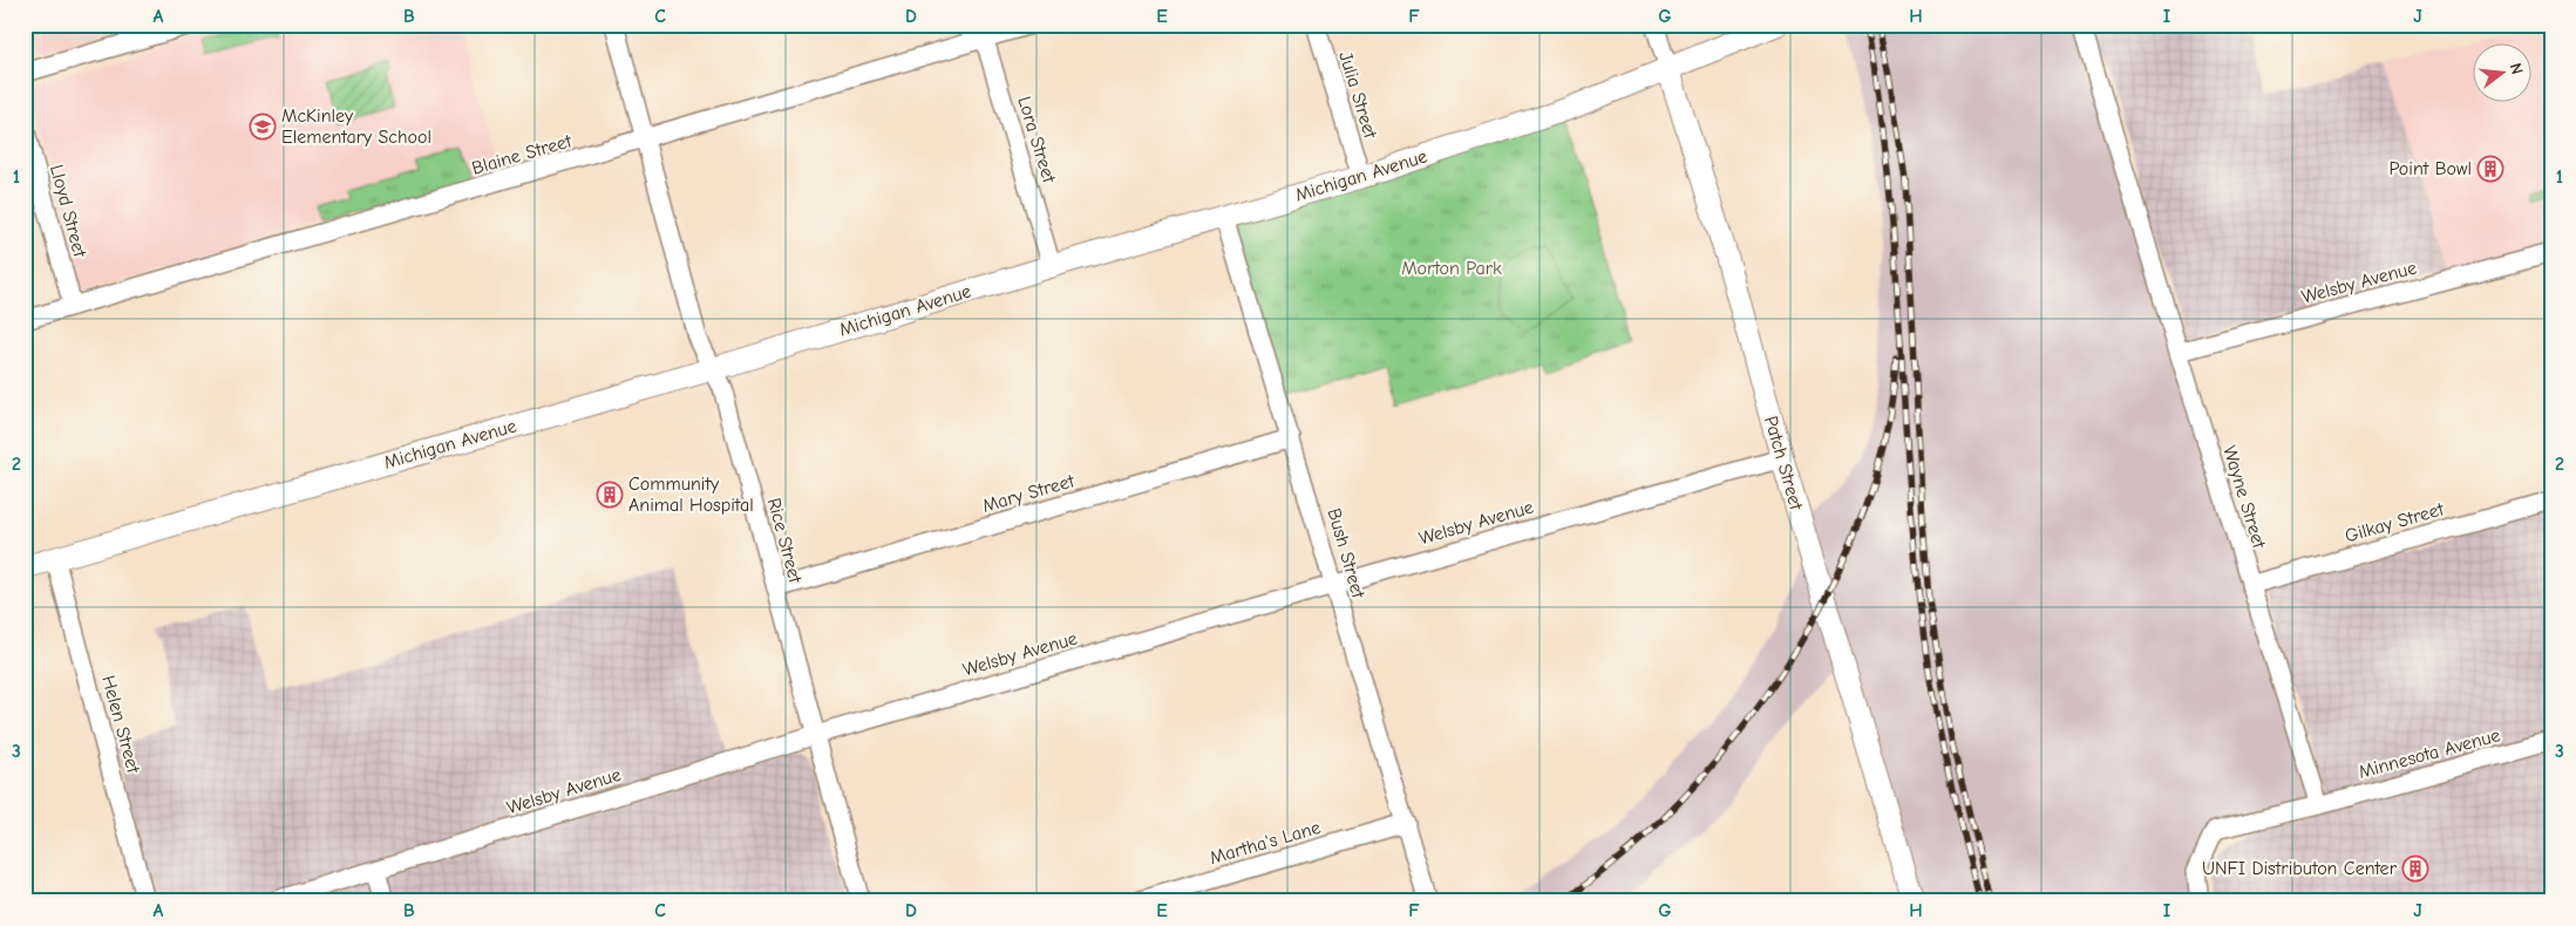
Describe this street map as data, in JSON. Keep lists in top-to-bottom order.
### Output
{
  "streets": {
    "street": [
      "Julia Street",
      "Lora Street",
      "Blaine Street",
      "Michigan Avenue",
      "Lloyd Street",
      "Welsby Avenue",
      "Patch Street",
      "Mary Street",
      "Wayne Street",
      "Gilkay Street",
      "Rice Street",
      "Bush Street",
      "Helen Street",
      "Minnesota Avenue",
      "Martha's Lane"
    ]
  },
  "crossings": [
    ["Julia Street", "Michigan Avenue"],
    ["Lora Street", "Blaine Street"],
    ["Lora Street", "Michigan Avenue"],
    ["Blaine Street", "Lloyd Street"],
    ["Blaine Street", "Rice Street"],
    ["Michigan Avenue", "Patch Street"],
    ["Michigan Avenue", "Rice Street"],
    ["Michigan Avenue", "Bush Street"],
    ["Michigan Avenue", "Helen Street"],
    ["Welsby Avenue", "Patch Street"],
    ["Welsby Avenue", "Wayne Street"],
    ["Welsby Avenue", "Rice Street"],
    ["Welsby Avenue", "Bush Street"],
    ["Mary Street", "Rice Street"],
    ["Mary Street", "Bush Street"],
    ["Wayne Street", "Gilkay Street"],
    ["Wayne Street", "Minnesota Avenue"],
    ["Bush Street", "Martha's Lane"]
  ],
  "parks": ["Morton Park"],
  "places": {
    "school or university": ["McKinley Elementary School"],
    "building": ["Point Bowl", "Community Animal Hospital", "UNFI Distributon Center"]
  },
  "north": "right",
  "grid": {
    "columns": [
      "A",
      "B",
      "C",
      "D",
      "E",
      "F",
      "G",
      "H",
      "I",
      "J"
    ],
    "rows": ["1", "2", "3"]
  }
}
